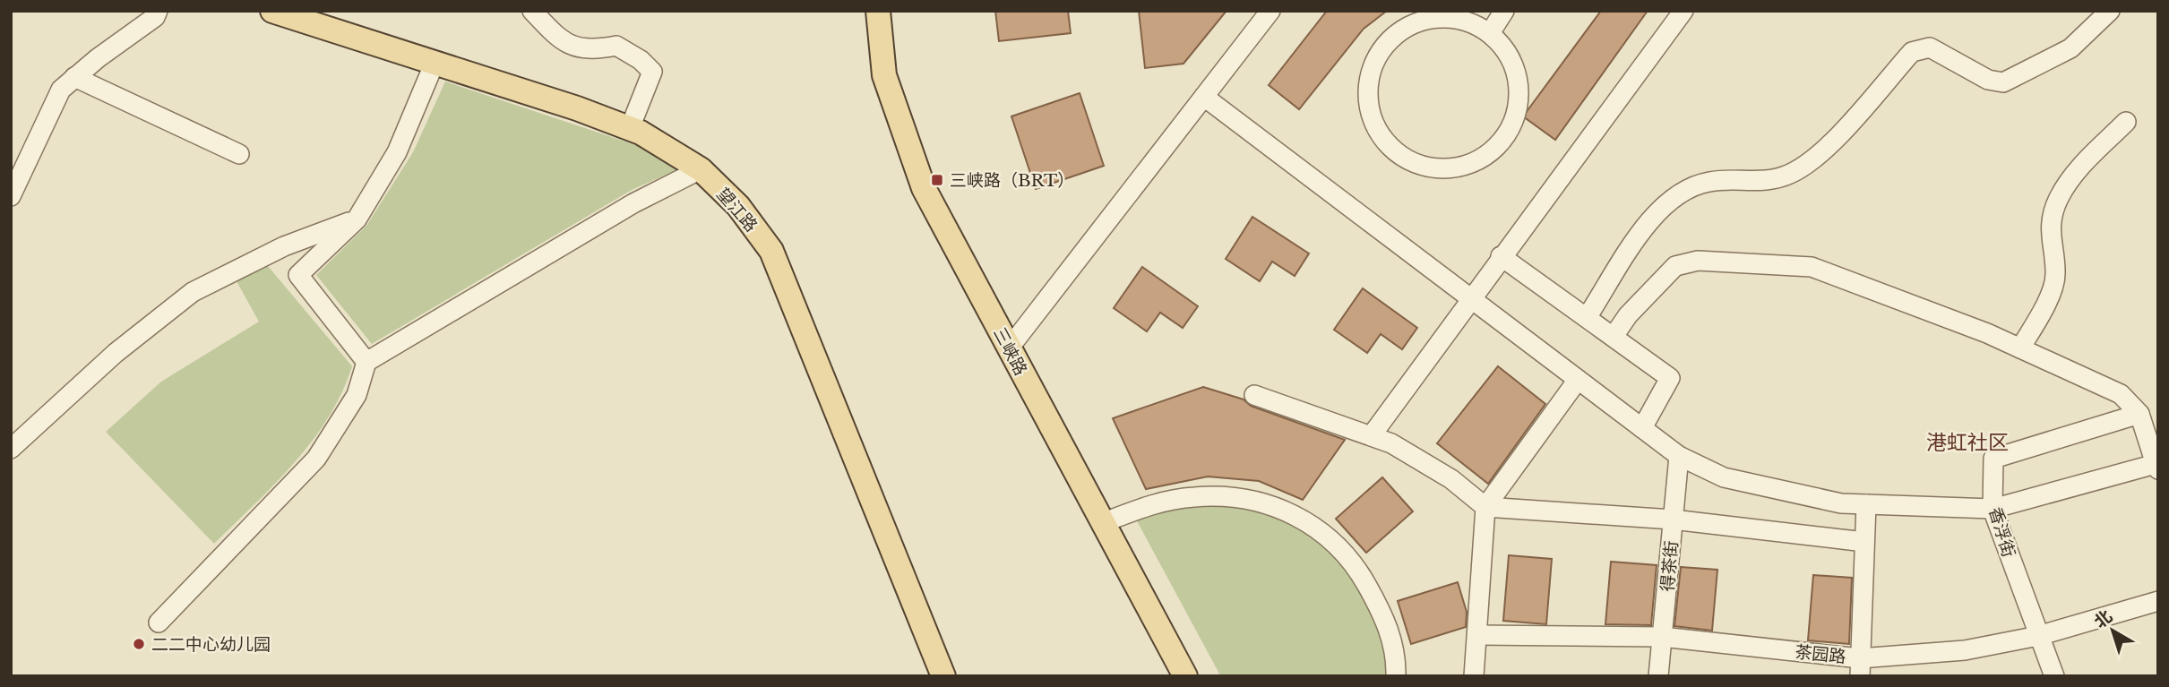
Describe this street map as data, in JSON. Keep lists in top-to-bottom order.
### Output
{
  "streets": {
    "main road": ["望江路", "三峡路"],
    "street": ["香浮街", "得茶街", "茶园路"]
  },
  "crossings": [
    ["香浮街", "茶园路"],
    ["得茶街", "茶园路"]
  ],
  "districts": ["港虹社区"],
  "places": {
    "transit": ["三峡路（BRT）"],
    "other": ["二二中心幼儿园"]
  },
  "north": "top left"
}
